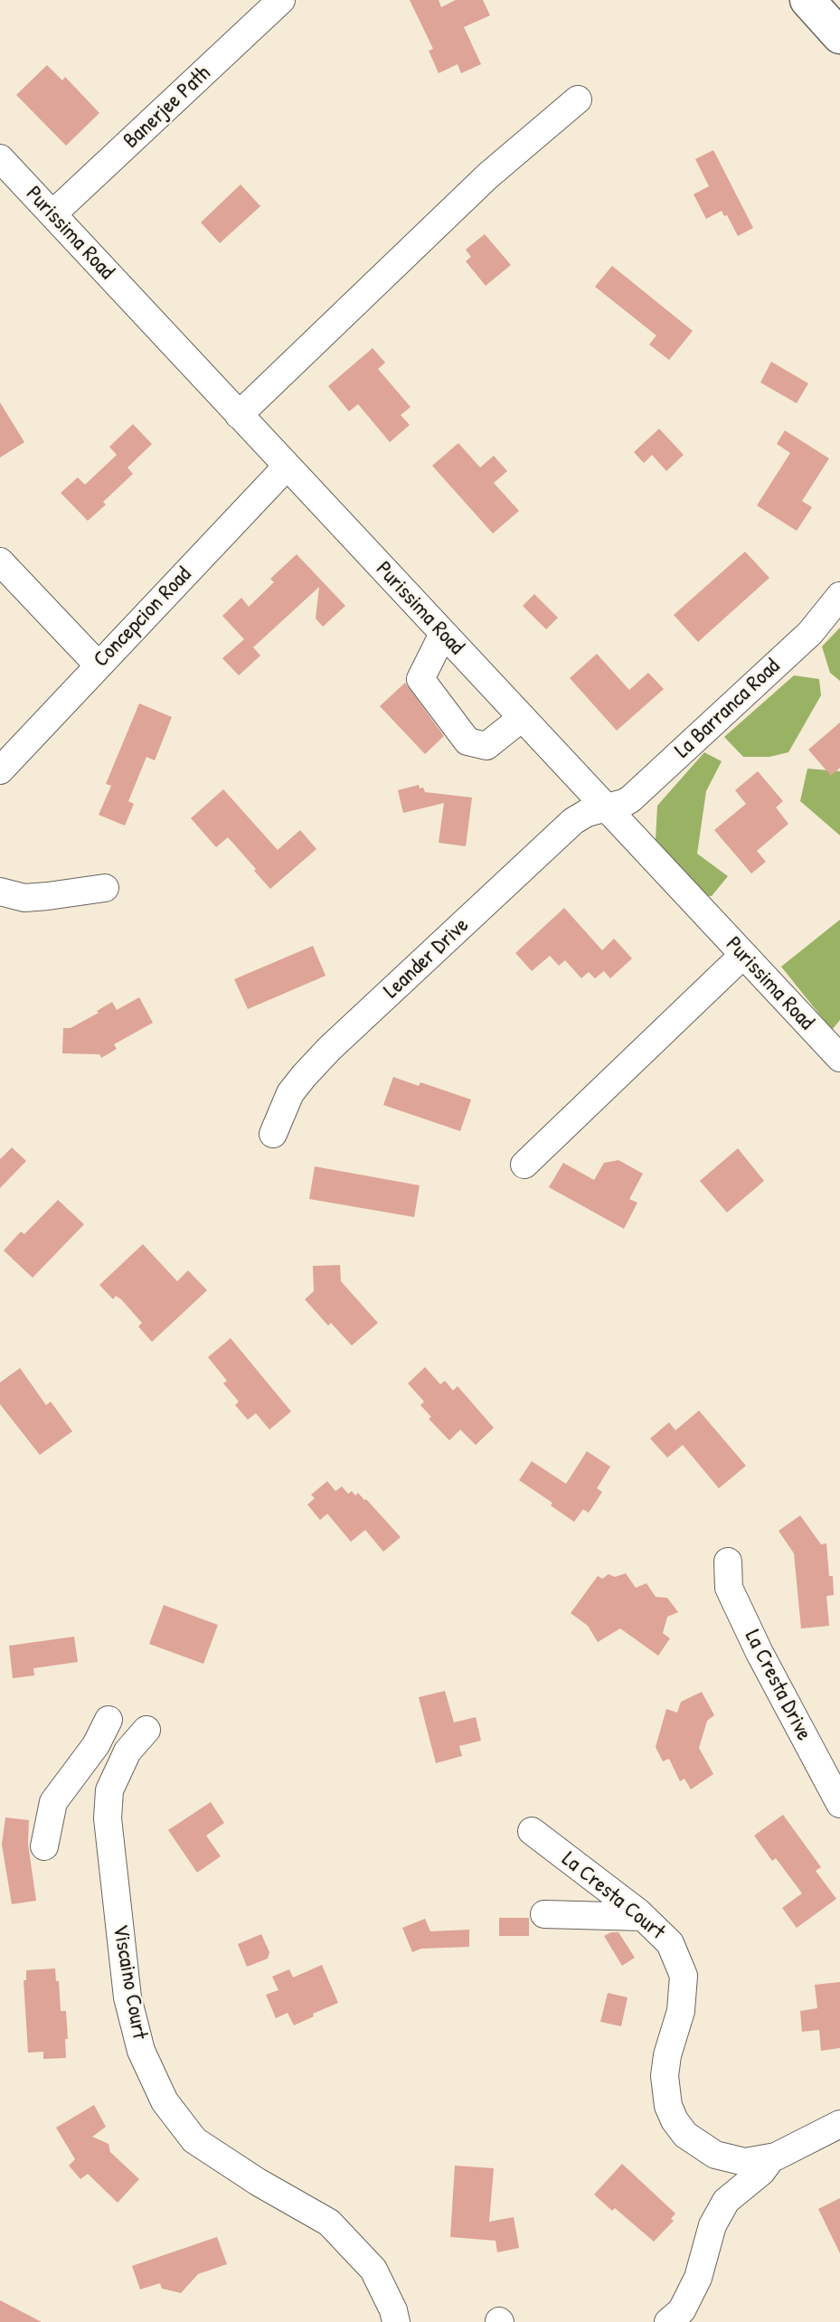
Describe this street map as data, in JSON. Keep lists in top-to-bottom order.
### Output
{
  "streets": {
    "street": [
      "Banerjee Path",
      "Purissima Road",
      "Concepcion Road",
      "La Barranca Road",
      "Leander Drive",
      "La Cresta Drive",
      "La Cresta Court",
      "Viscaino Court"
    ]
  },
  "crossings": [
    ["Banerjee Path", "Purissima Road"],
    ["Purissima Road", "Concepcion Road"],
    ["Purissima Road", "La Barranca Road"],
    ["Purissima Road", "Leander Drive"],
    ["La Barranca Road", "Leander Drive"]
  ]
}
